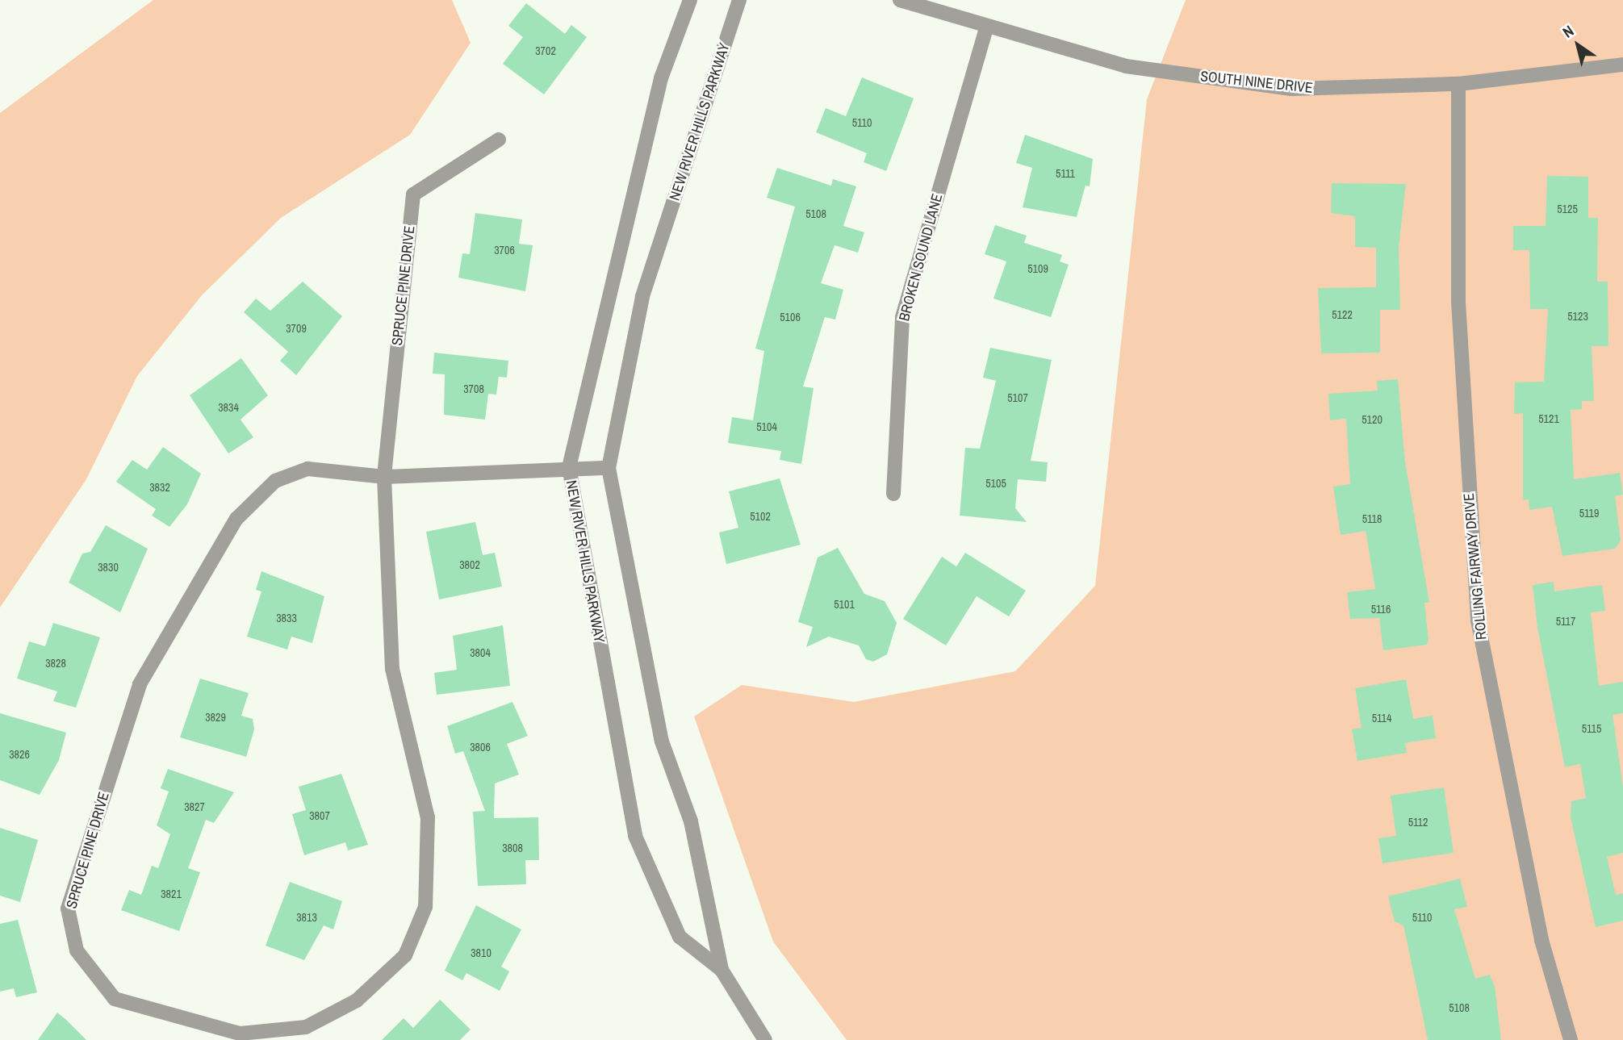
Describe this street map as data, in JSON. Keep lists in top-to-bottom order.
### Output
{
  "streets": {
    "street": [
      "SOUTH NINE DRIVE",
      "NEW RIVER HILLS PARKWAY",
      "BROKEN SOUND LANE",
      "SPRUCE PINE DRIVE",
      "ROLLING FAIRWAY DRIVE"
    ]
  },
  "crossings": [
    ["SOUTH NINE DRIVE", "BROKEN SOUND LANE"],
    ["SOUTH NINE DRIVE", "ROLLING FAIRWAY DRIVE"],
    ["NEW RIVER HILLS PARKWAY", "SPRUCE PINE DRIVE"]
  ],
  "house_numbers": [
    "3702",
    "5110",
    "5111",
    "5125",
    "5108",
    "3706",
    "5109",
    "5122",
    "5123",
    "5106",
    "3709",
    "3708",
    "5107",
    "3834",
    "5121",
    "5120",
    "5104",
    "5105",
    "3832",
    "5119",
    "5102",
    "5118",
    "3802",
    "3830",
    "5101",
    "5116",
    "3833",
    "5117",
    "3804",
    "3828",
    "3829",
    "5114",
    "5115",
    "3806",
    "3826",
    "3827",
    "3807",
    "5112",
    "3808",
    "3821",
    "3813",
    "5110",
    "3810",
    "5108"
  ],
  "north": "top left"
}
